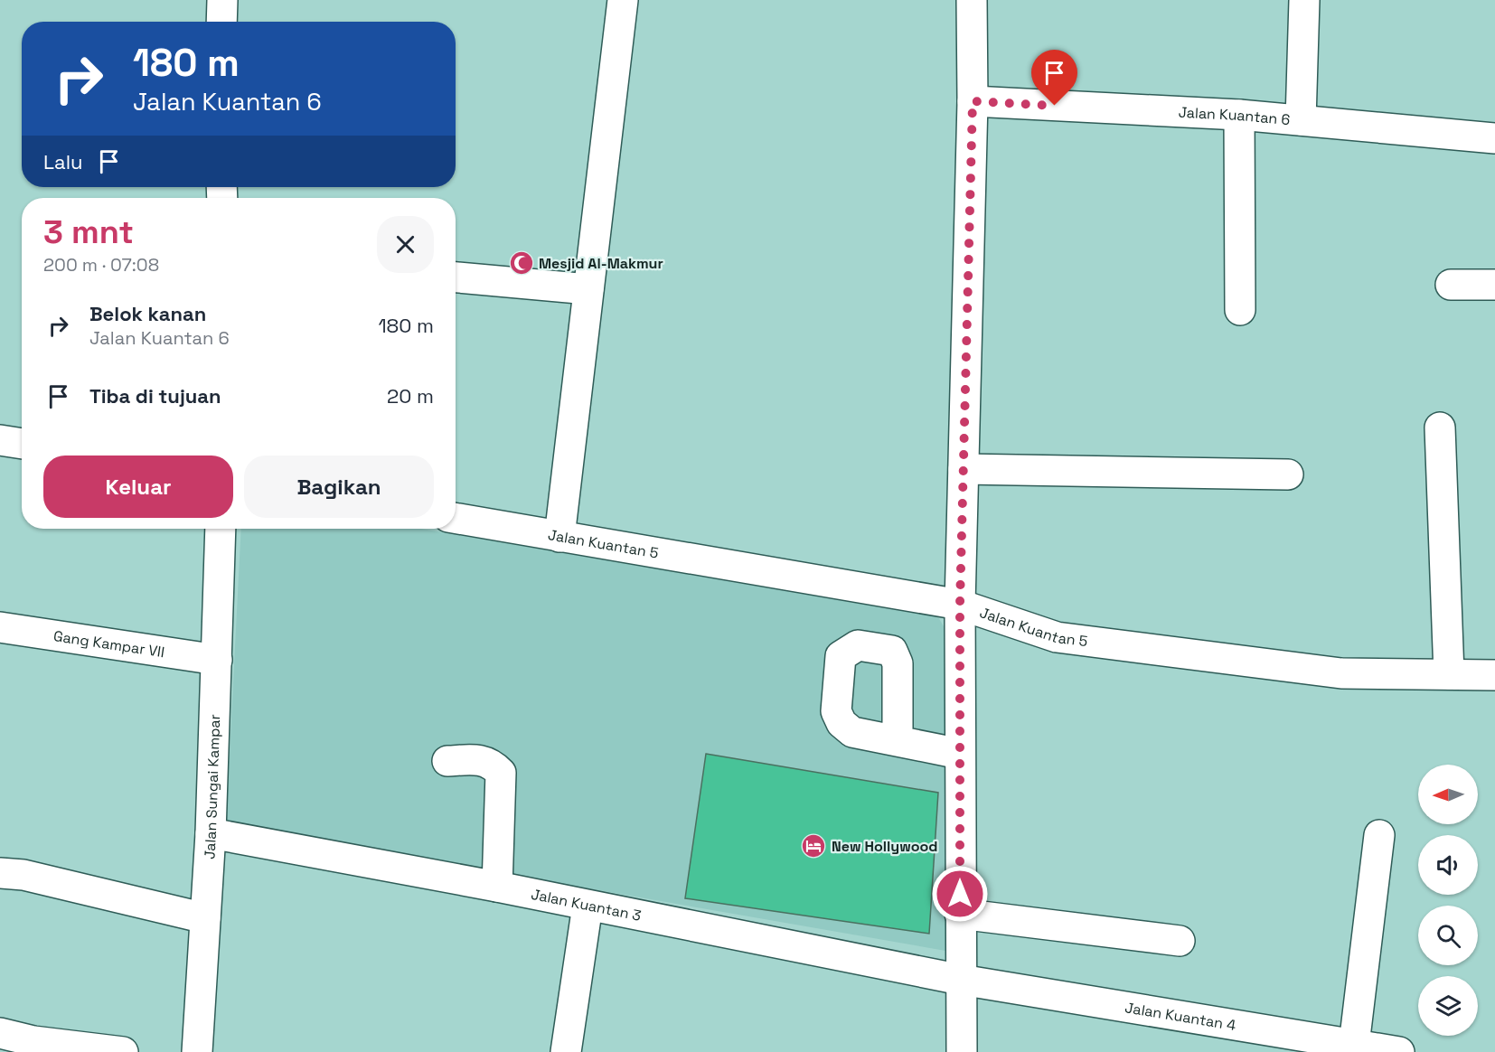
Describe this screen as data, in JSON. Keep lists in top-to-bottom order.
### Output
{
  "streets": {
    "street": [
      "Jalan Kuantan 6",
      "Jalan Kuantan 5",
      "Gang Kampar VII",
      "Jalan Sungai Kampar",
      "Jalan Kuantan 3",
      "Jalan Kuantan 4"
    ]
  },
  "crossings": [
    ["Gang Kampar VII", "Jalan Sungai Kampar"],
    ["Jalan Sungai Kampar", "Jalan Kuantan 3"],
    ["Jalan Kuantan 3", "Jalan Kuantan 4"]
  ],
  "places": {
    "mosque": ["Mesjid Al-Makmur"],
    "hotel": ["New Hollywood"]
  },
  "north": "left",
  "page": {
    "turn": ["180 m", "Jalan Kuantan 6"],
    "then": "Lalu",
    "heading": ["3 mnt", "200 m · 07:08"],
    "list": [
      {
        "name": "Belok kanan",
        "note": "Jalan Kuantan 6",
        "value": "180 m"
      },
      {
        "name": "Tiba di tujuan",
        "value": "20 m"
      }
    ],
    "buttons": ["Keluar", "Bagikan"]
  }
}
